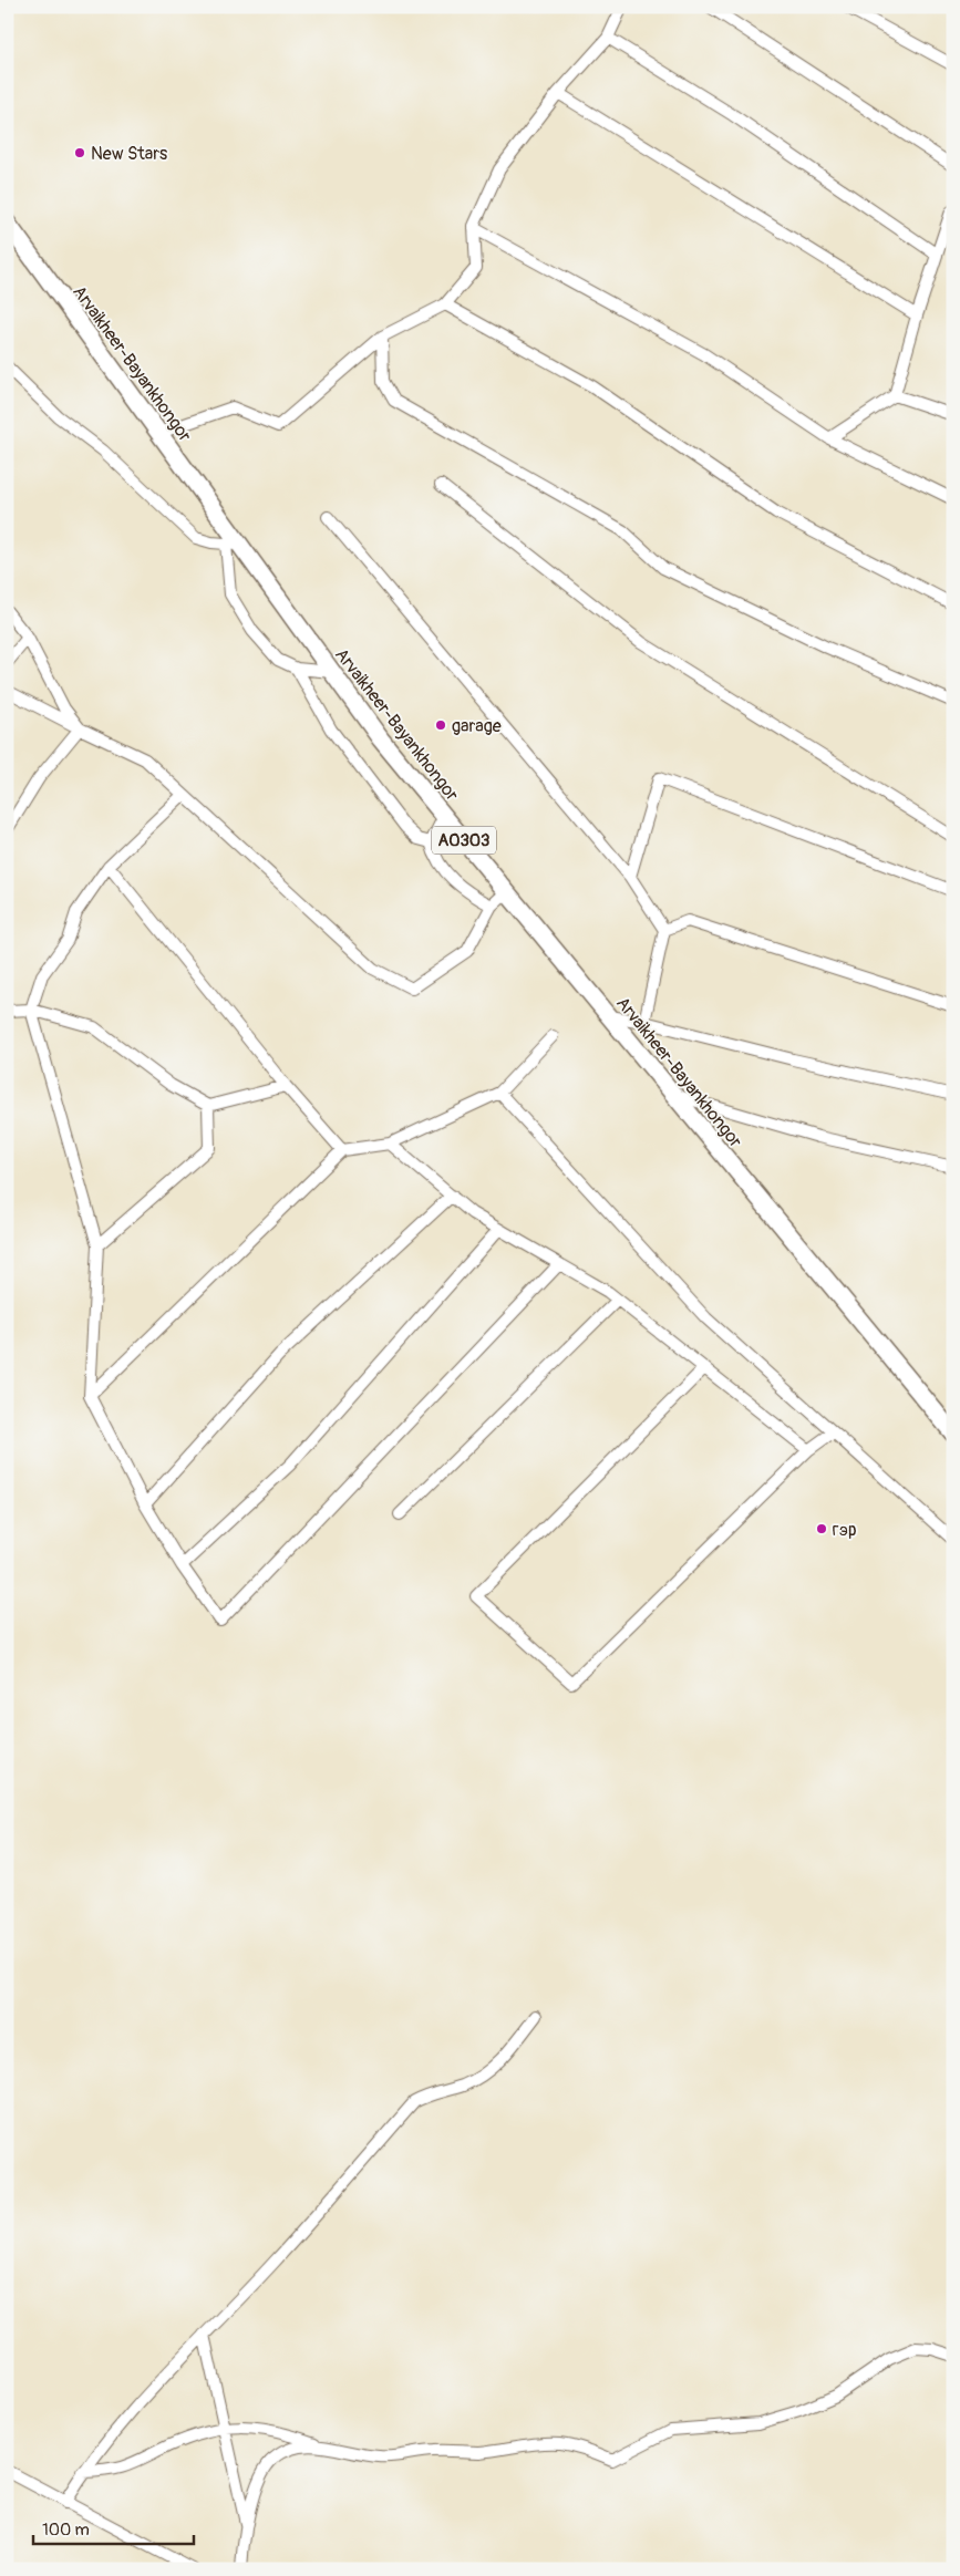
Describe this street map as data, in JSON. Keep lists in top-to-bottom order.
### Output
{
  "streets": {
    "highway": ["Arvaikheer-Bayankhongor", "A0303"]
  },
  "places": ["New Stars", "garage", "гэр"],
  "scale_bar": "100 m"
}
